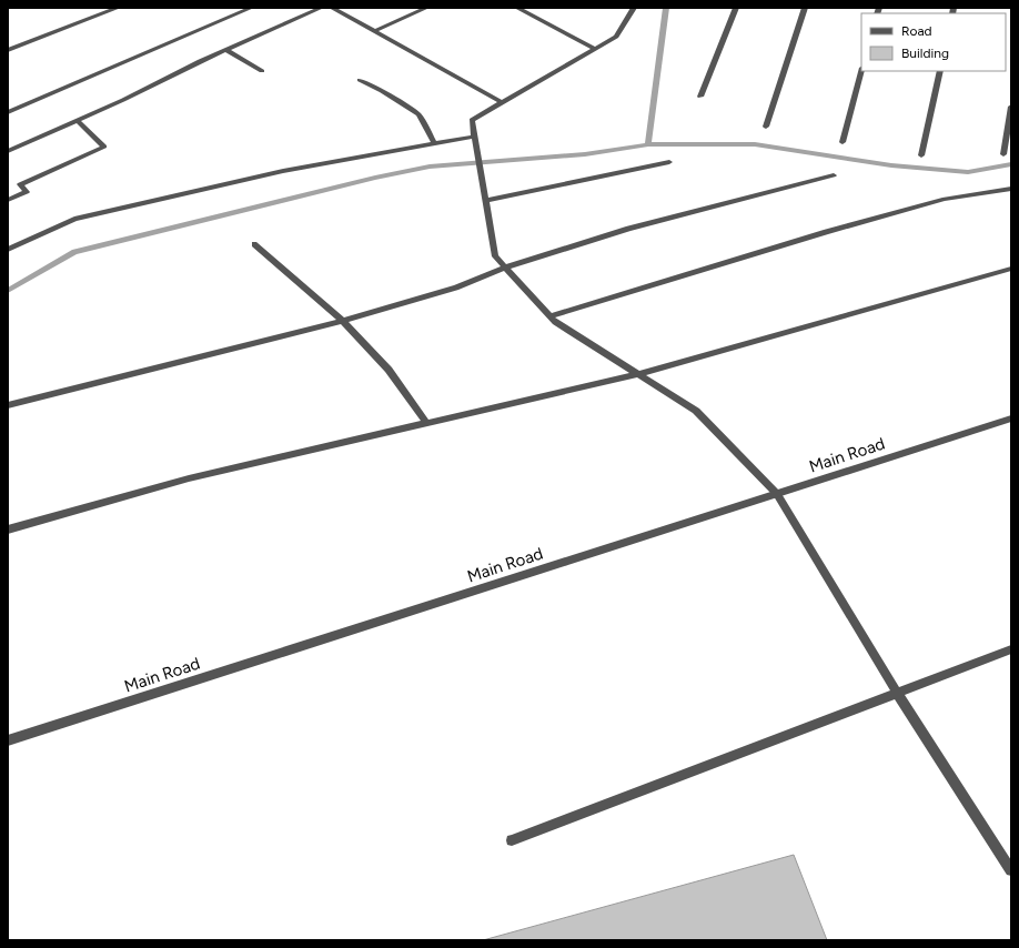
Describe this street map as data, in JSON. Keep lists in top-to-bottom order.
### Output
{
  "streets": {
    "street": ["Main Road"]
  },
  "legend": ["Road", "Building"]
}
